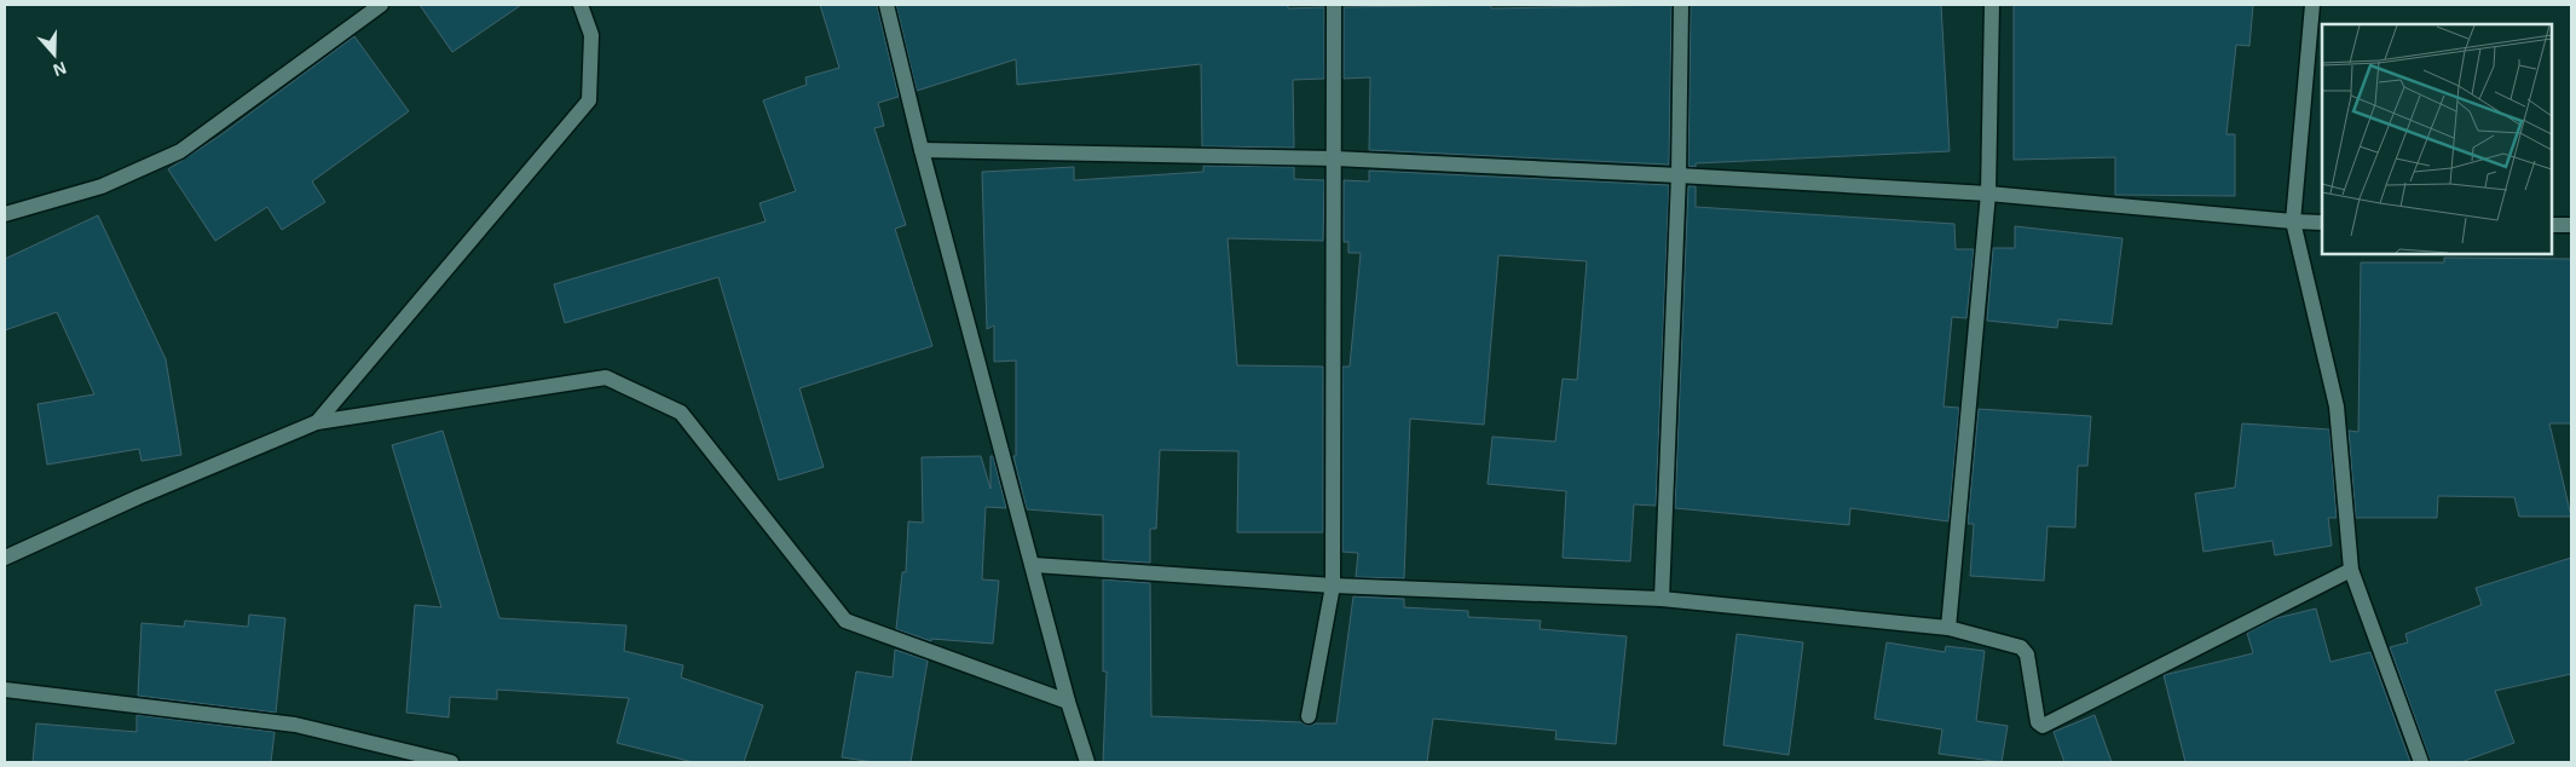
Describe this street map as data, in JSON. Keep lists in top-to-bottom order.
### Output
{
  "north": "bottom"
}
